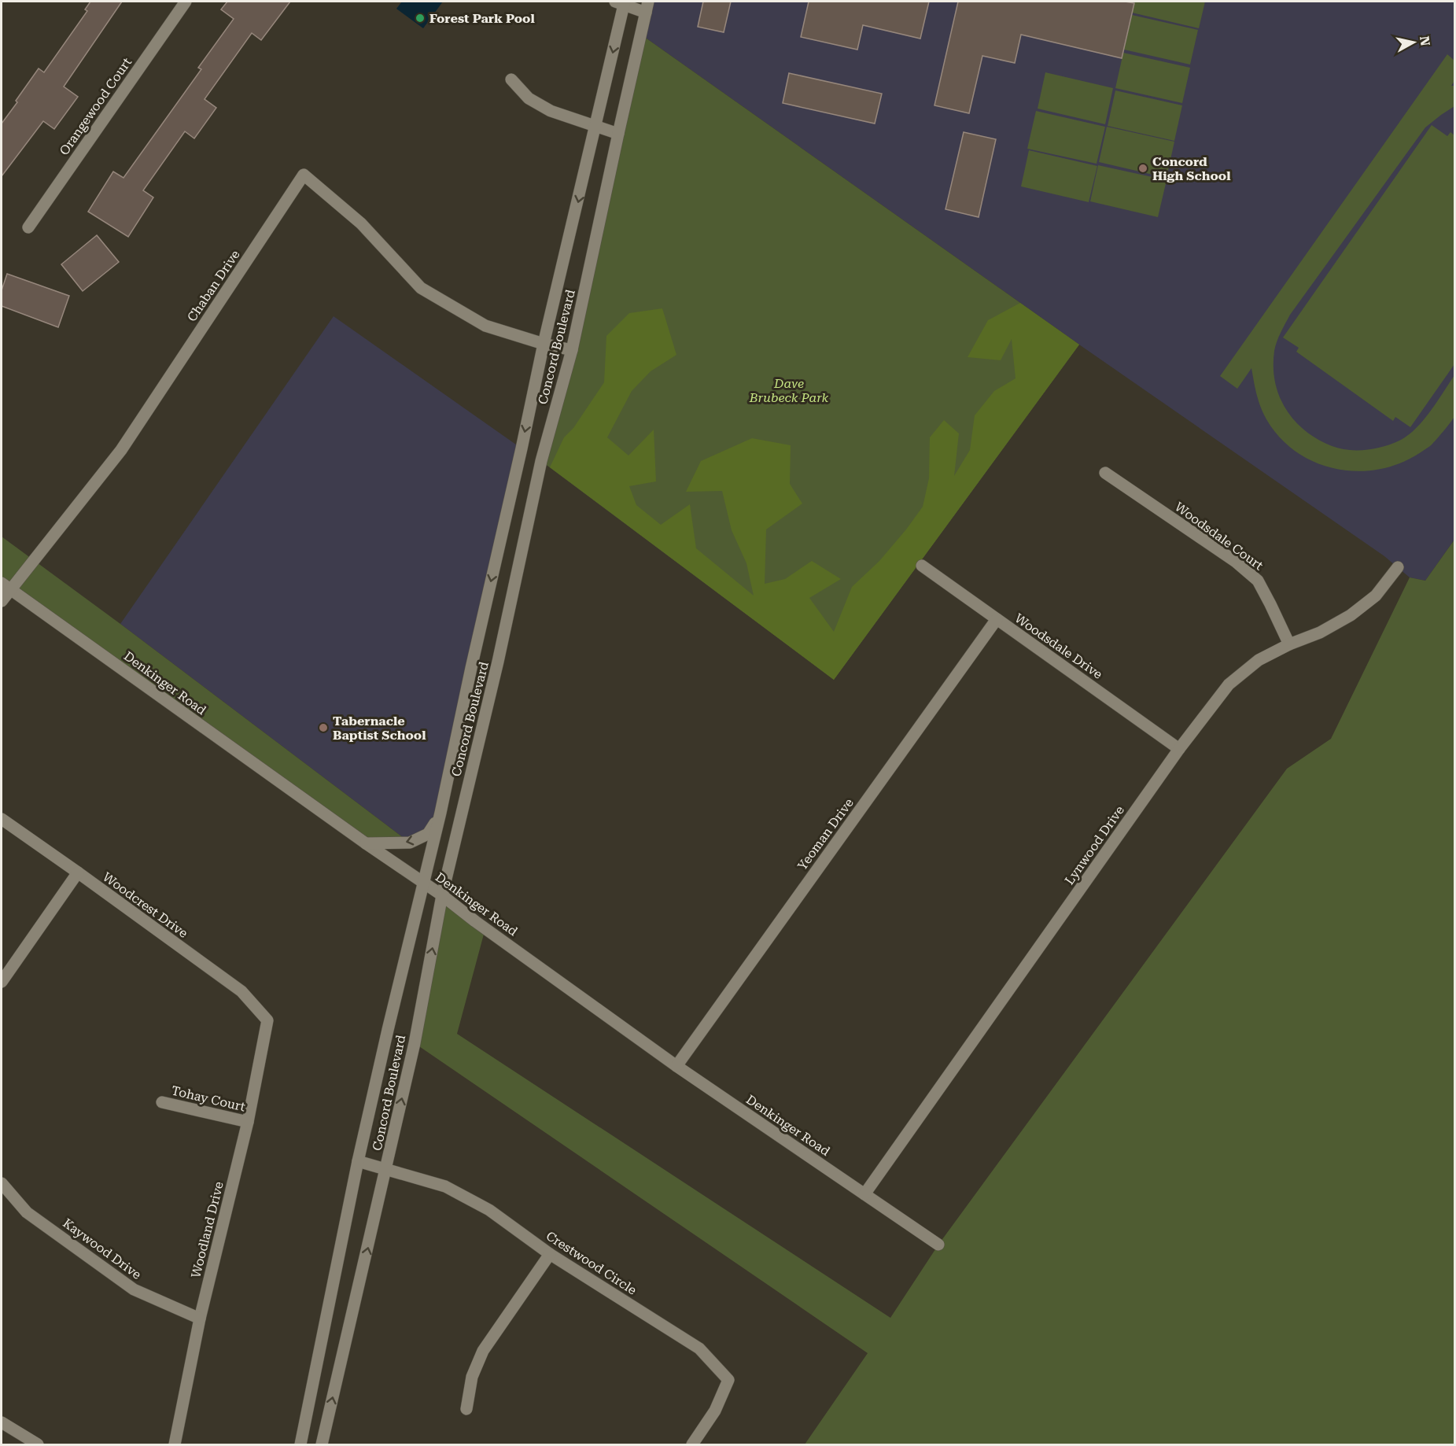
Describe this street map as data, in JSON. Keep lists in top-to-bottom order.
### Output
{
  "streets": {
    "street": [
      "Orangewood Court",
      "Chaban Drive",
      "Concord Boulevard",
      "Woodsdale Court",
      "Woodsdale Drive",
      "Denkinger Road",
      "Yeoman Drive",
      "Lynwood Drive",
      "Woodcrest Drive",
      "Tohay Court",
      "Woodland Drive",
      "Kaywood Drive",
      "Crestwood Circle"
    ]
  },
  "crossings": [
    ["Chaban Drive", "Concord Boulevard"],
    ["Chaban Drive", "Denkinger Road"],
    ["Concord Boulevard", "Denkinger Road"],
    ["Concord Boulevard", "Crestwood Circle"],
    ["Woodsdale Court", "Lynwood Drive"],
    ["Woodsdale Drive", "Yeoman Drive"],
    ["Woodsdale Drive", "Lynwood Drive"],
    ["Denkinger Road", "Yeoman Drive"],
    ["Denkinger Road", "Lynwood Drive"],
    ["Woodcrest Drive", "Woodland Drive"],
    ["Tohay Court", "Woodland Drive"],
    ["Woodland Drive", "Kaywood Drive"]
  ],
  "parks": ["Dave Brubeck Park"],
  "places": ["Forest Park Pool", "Concord High School", "Tabernacle Baptist School"],
  "north": "right"
}
